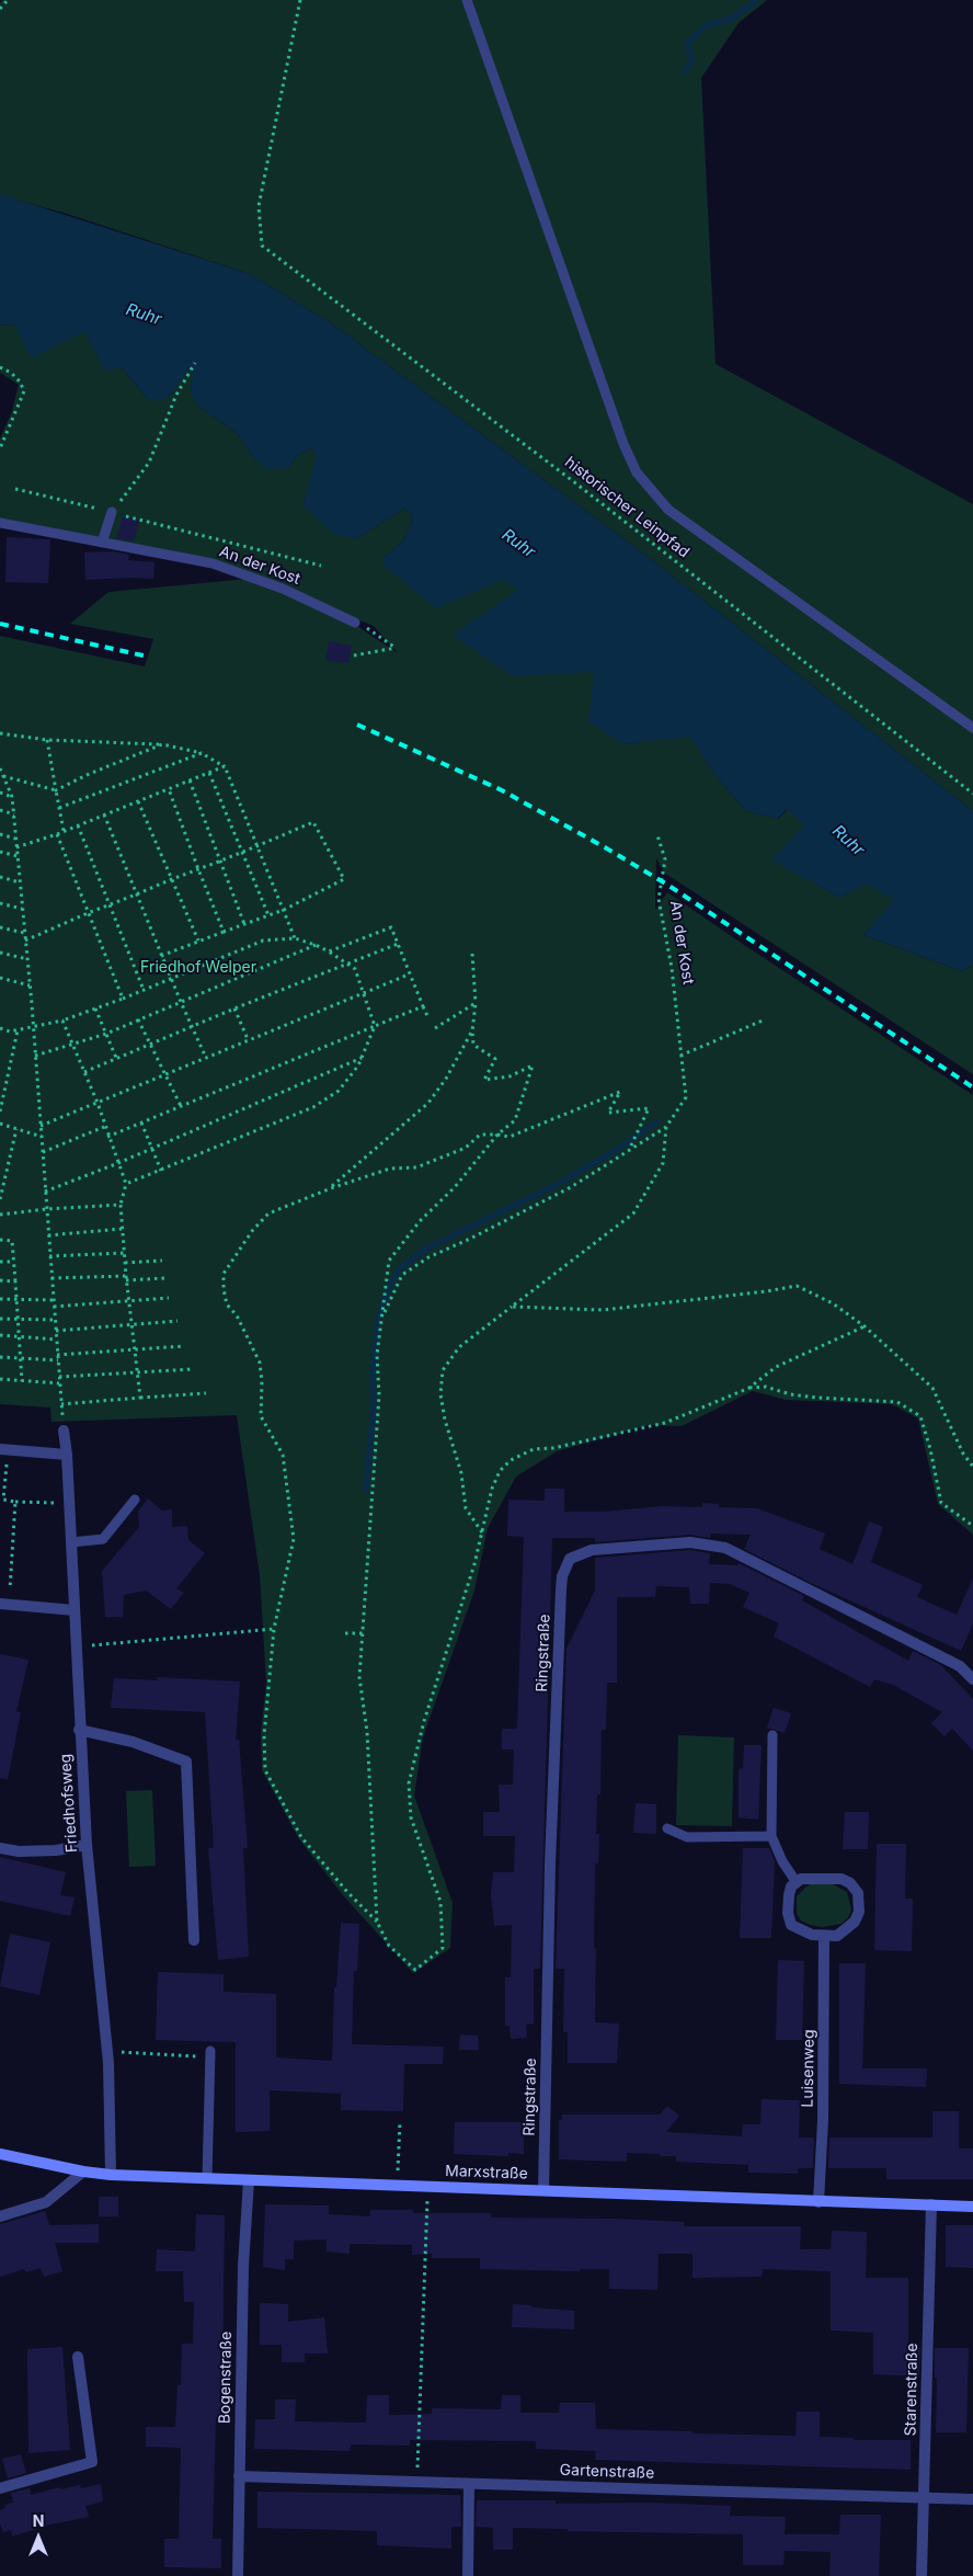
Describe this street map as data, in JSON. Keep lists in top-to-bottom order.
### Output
{
  "streets": {
    "street": [
      "Ringstraße",
      "Friedhofsweg",
      "Luisenweg",
      "Marxstraße",
      "Bogenstraße",
      "Starenstraße",
      "Gartenstraße"
    ],
    "lane": ["An der Kost"],
    "path": ["historischer Leinpfad"]
  },
  "crossings": [
    ["Ringstraße", "Marxstraße"],
    ["Friedhofsweg", "Marxstraße"],
    ["Luisenweg", "Marxstraße"],
    ["Marxstraße", "Bogenstraße"],
    ["Marxstraße", "Starenstraße"],
    ["Bogenstraße", "Gartenstraße"],
    ["Starenstraße", "Gartenstraße"]
  ],
  "water": ["Ruhr"],
  "parks": ["Friedhof Welper"],
  "north": "top"
}
